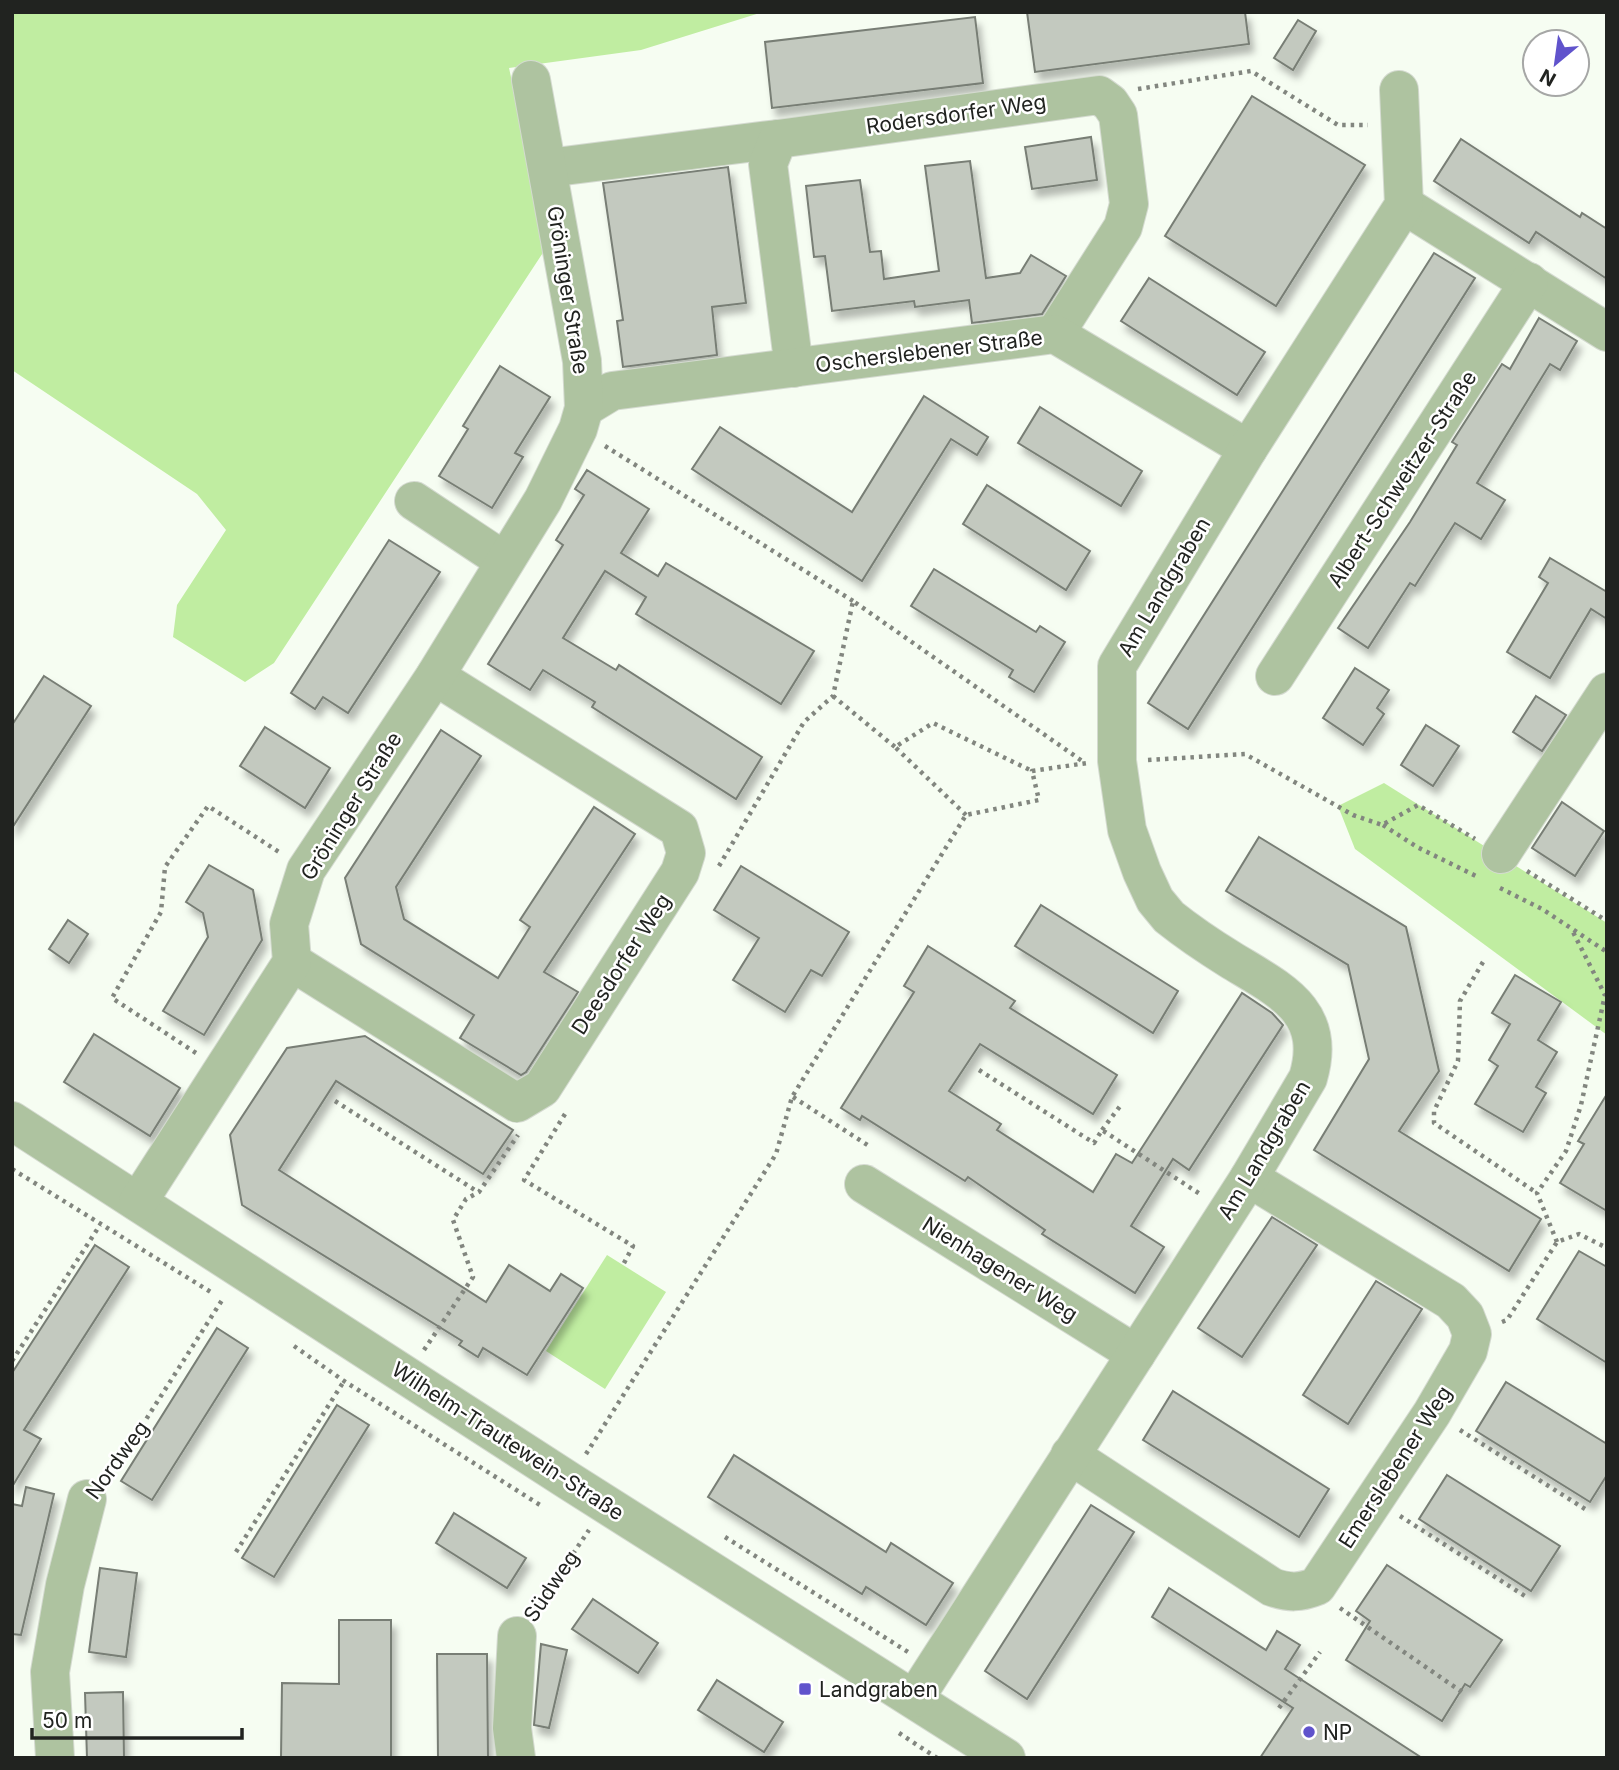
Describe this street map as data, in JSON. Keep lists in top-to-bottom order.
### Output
{
  "streets": {
    "street": [
      "Rodersdorfer Weg",
      "Gröninger Straße",
      "Oscherslebener Straße",
      "Albert-Schweitzer-Straße",
      "Am Landgraben",
      "Deesdorfer Weg",
      "Nienhagener Weg",
      "Wilhelm-Trautewein-Straße",
      "Nordweg",
      "Emerslebener Weg",
      "Südweg"
    ]
  },
  "crossings": [
    ["Gröninger Straße", "Oscherslebener Straße"],
    ["Gröninger Straße", "Deesdorfer Weg"],
    ["Oscherslebener Straße", "Am Landgraben"],
    ["Am Landgraben", "Nienhagener Weg"],
    ["Am Landgraben", "Wilhelm-Trautewein-Straße"],
    ["Wilhelm-Trautewein-Straße", "Nordweg"],
    ["Wilhelm-Trautewein-Straße", "Südweg"]
  ],
  "places": {
    "transit": ["Landgraben"],
    "other": ["NP"]
  },
  "scale_bar": "50 m",
  "north": "bottom left"
}
